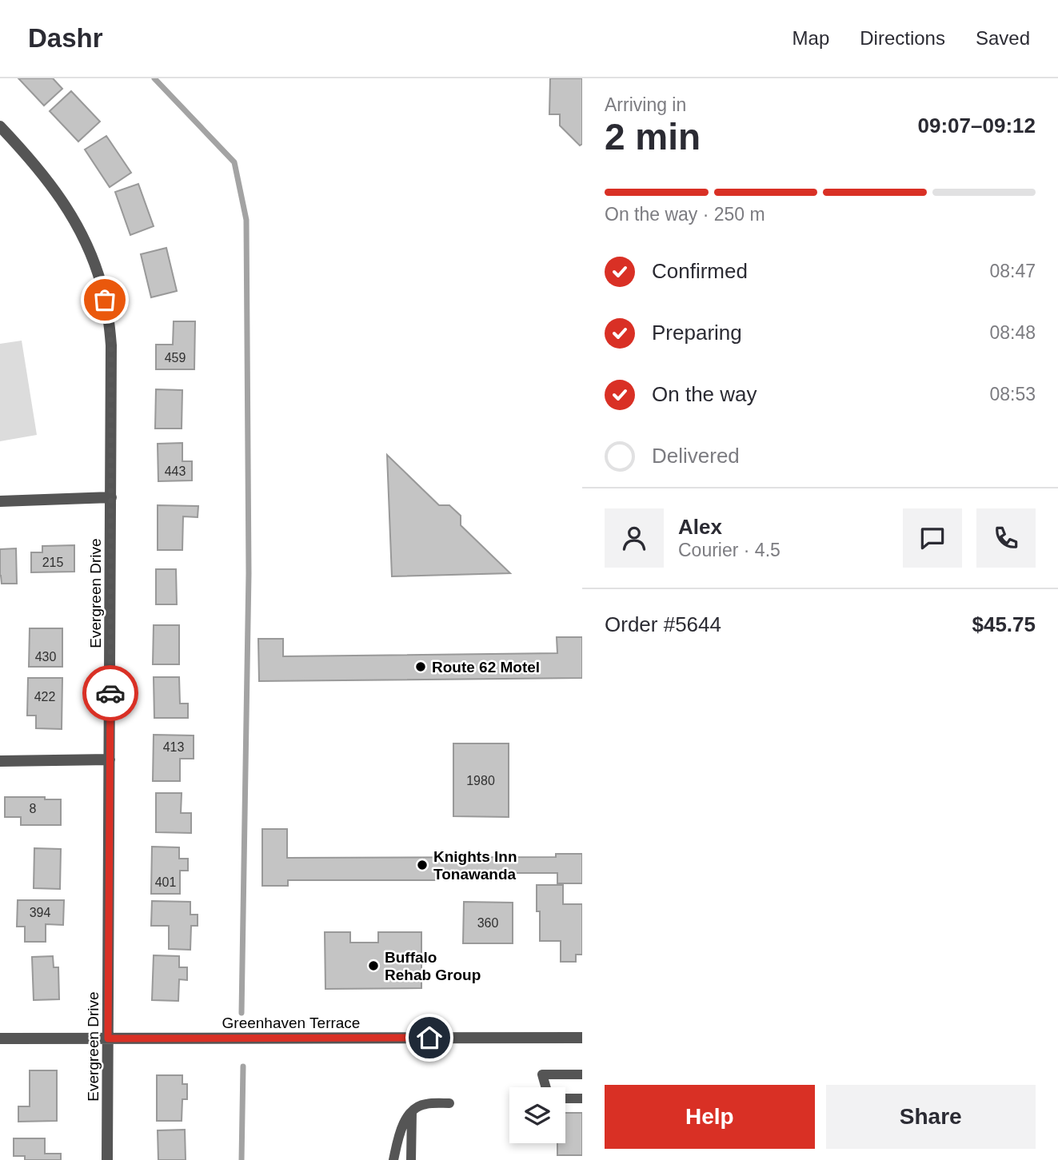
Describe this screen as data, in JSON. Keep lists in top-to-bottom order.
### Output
{
  "streets": {
    "street": ["Evergreen Drive", "Greenhaven Terrace"]
  },
  "crossings": [
    ["Evergreen Drive", "Greenhaven Terrace"]
  ],
  "places": ["Route 62 Motel", "Knights Inn Tonawanda", "Buffalo Rehab Group"],
  "house_numbers": [
    "459",
    "443",
    "215",
    "430",
    "422",
    "413",
    "1980",
    "8",
    "401",
    "394",
    "360"
  ],
  "page": {
    "header": "Dashr",
    "nav": ["Map", "Directions", "Saved"],
    "heading": ["2 min", "Arriving in", "09:07–09:12"],
    "panel": [
      "Alex",
      "Courier · 4.5",
      "Order #5644",
      "$45.75"
    ],
    "bar": "On the way · 250 m",
    "list": [
      ["Confirmed", "08:47"],
      ["Preparing", "08:48"],
      ["On the way", "08:53"],
      "Delivered"
    ],
    "buttons": ["Help", "Share"]
  }
}
